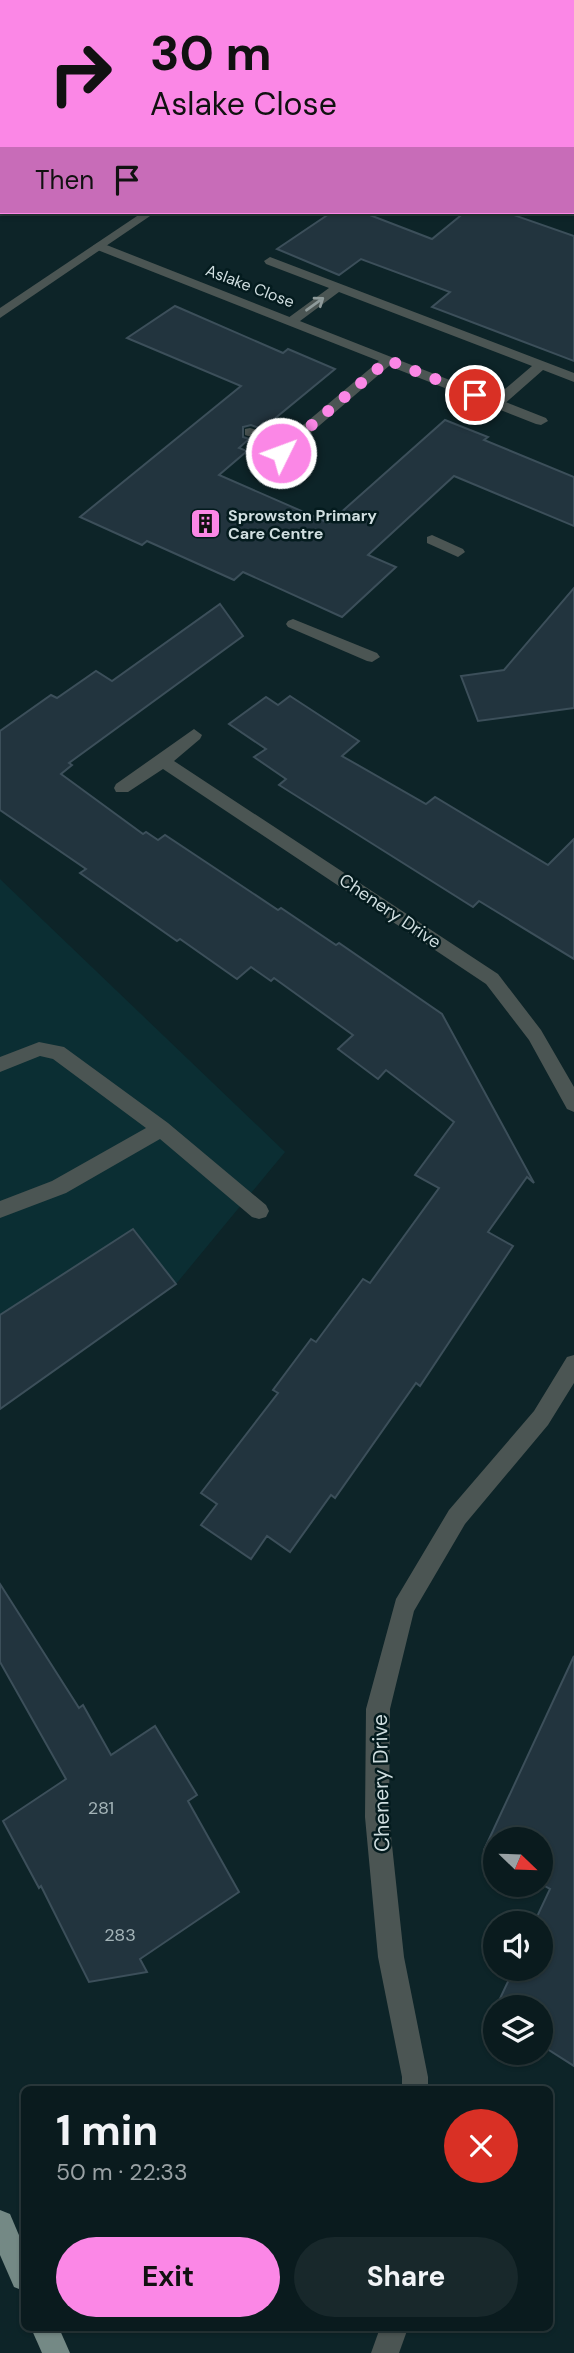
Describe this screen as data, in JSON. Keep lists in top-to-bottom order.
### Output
{
  "streets": {
    "street": ["Aslake Close", "Chenery Drive"]
  },
  "places": {
    "building": ["Sprowston Primary Care Centre"]
  },
  "house_numbers": ["281", "283"],
  "north": "bottom right",
  "page": {
    "turn": ["30 m", "Aslake Close"],
    "then": "Then",
    "heading": ["1 min", "50 m · 22:33"],
    "buttons": ["Exit", "Share"]
  }
}
